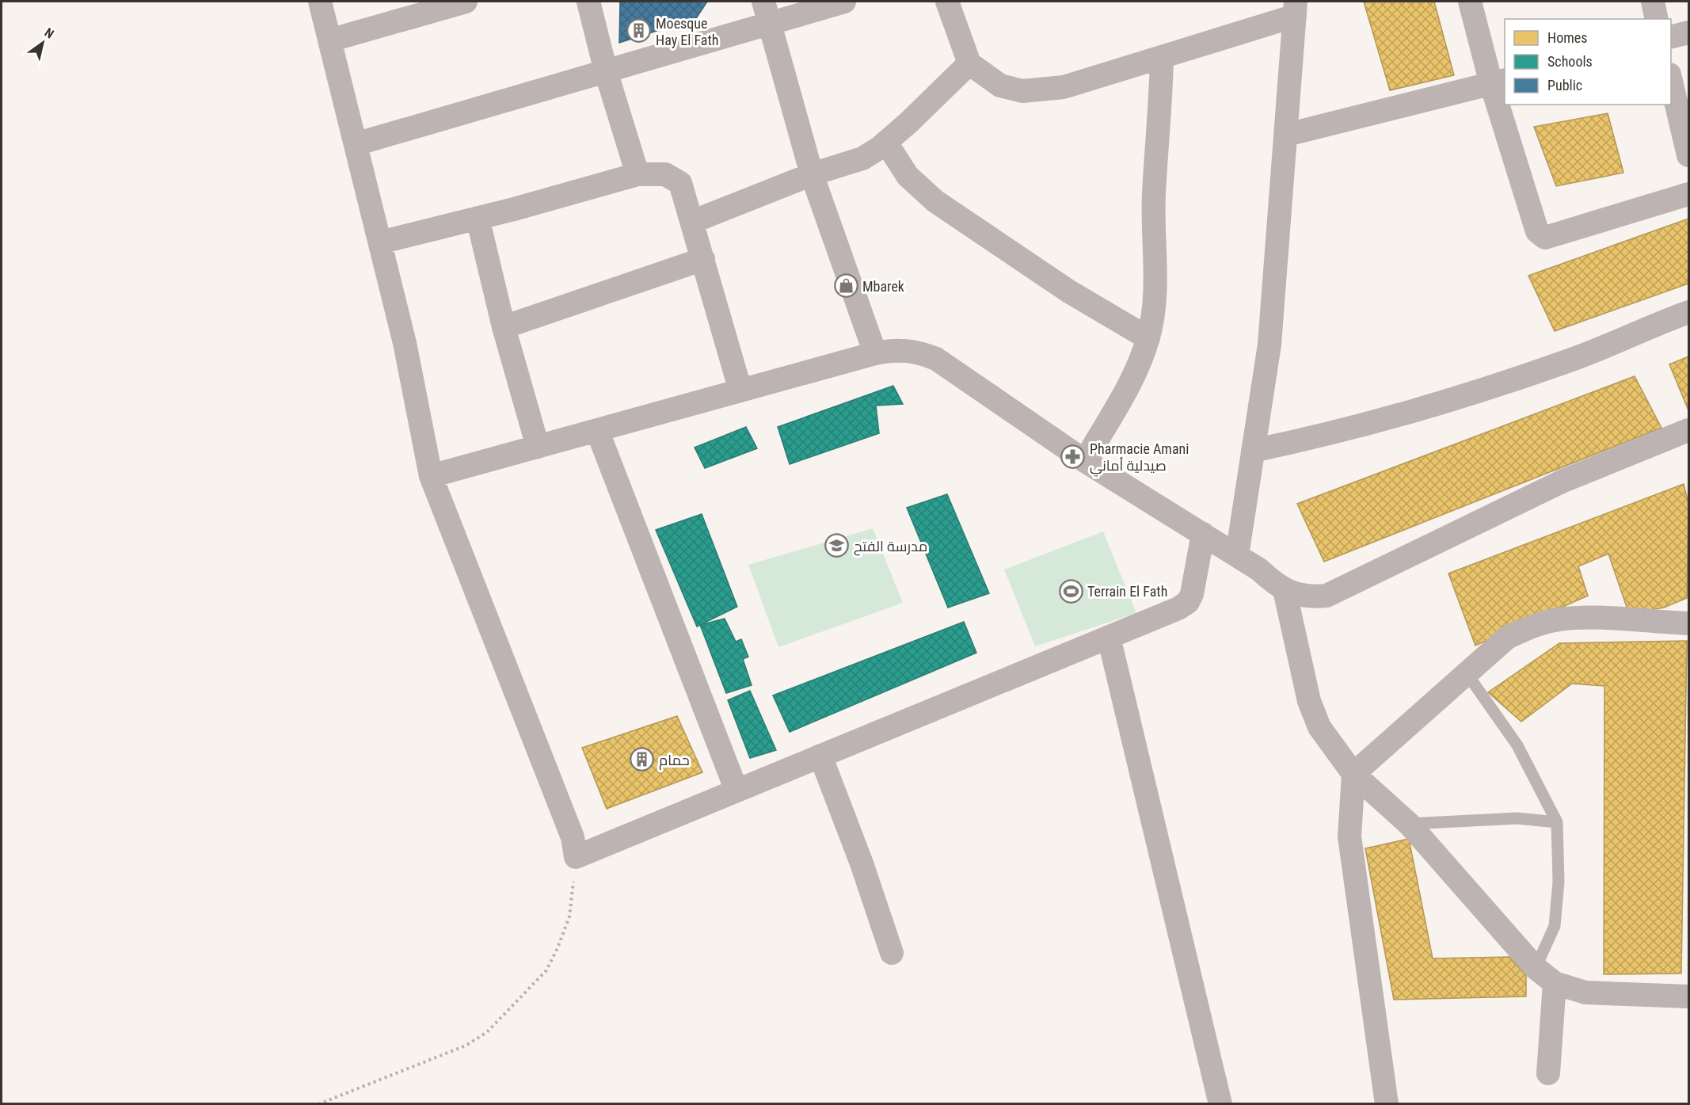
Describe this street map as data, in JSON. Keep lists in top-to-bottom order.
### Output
{
  "places": {
    "building": ["Moesque Hay El Fath", "حمام"],
    "shop": ["Mbarek"],
    "pharmacy": ["Pharmacie Amani صيدلية أماني"],
    "school or university": ["مدرسة الفتح"],
    "sports": ["Terrain El Fath"]
  },
  "legend": ["Homes", "Schools", "Public"],
  "north": "top right"
}
